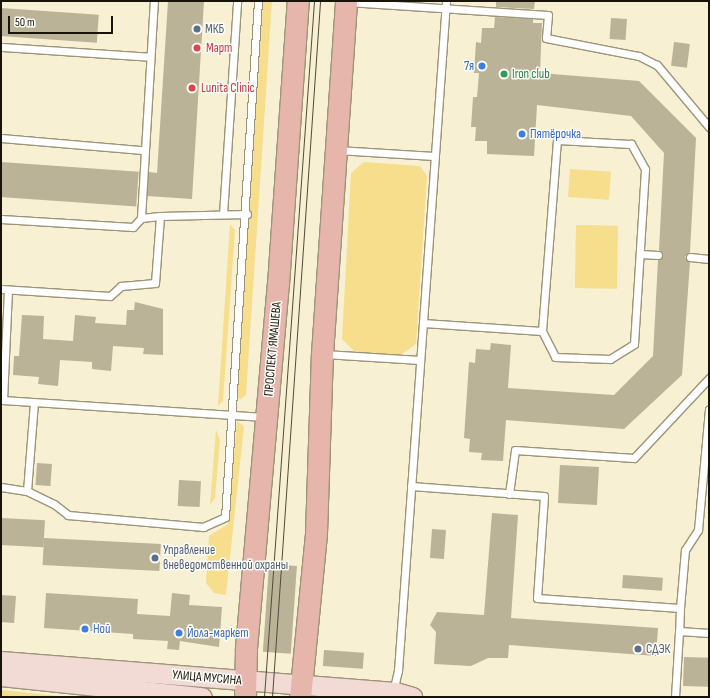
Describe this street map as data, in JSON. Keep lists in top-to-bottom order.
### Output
{
  "streets": {
    "main road": ["ПРОСПЕКТ ЯМАШЕВА"],
    "street": ["УЛИЦА МУСИНА"]
  },
  "crossings": [
    ["ПРОСПЕКТ ЯМАШЕВА", "УЛИЦА МУСИНА"]
  ],
  "places": [
    "МКБ",
    "Март",
    "7я",
    "Iron club",
    "Lunita Clinic",
    "Пятёрочка",
    "Управление вневедомственной охраны",
    "Ной",
    "Йола-маркет",
    "СДЭК"
  ],
  "scale_bar": "50 m"
}
